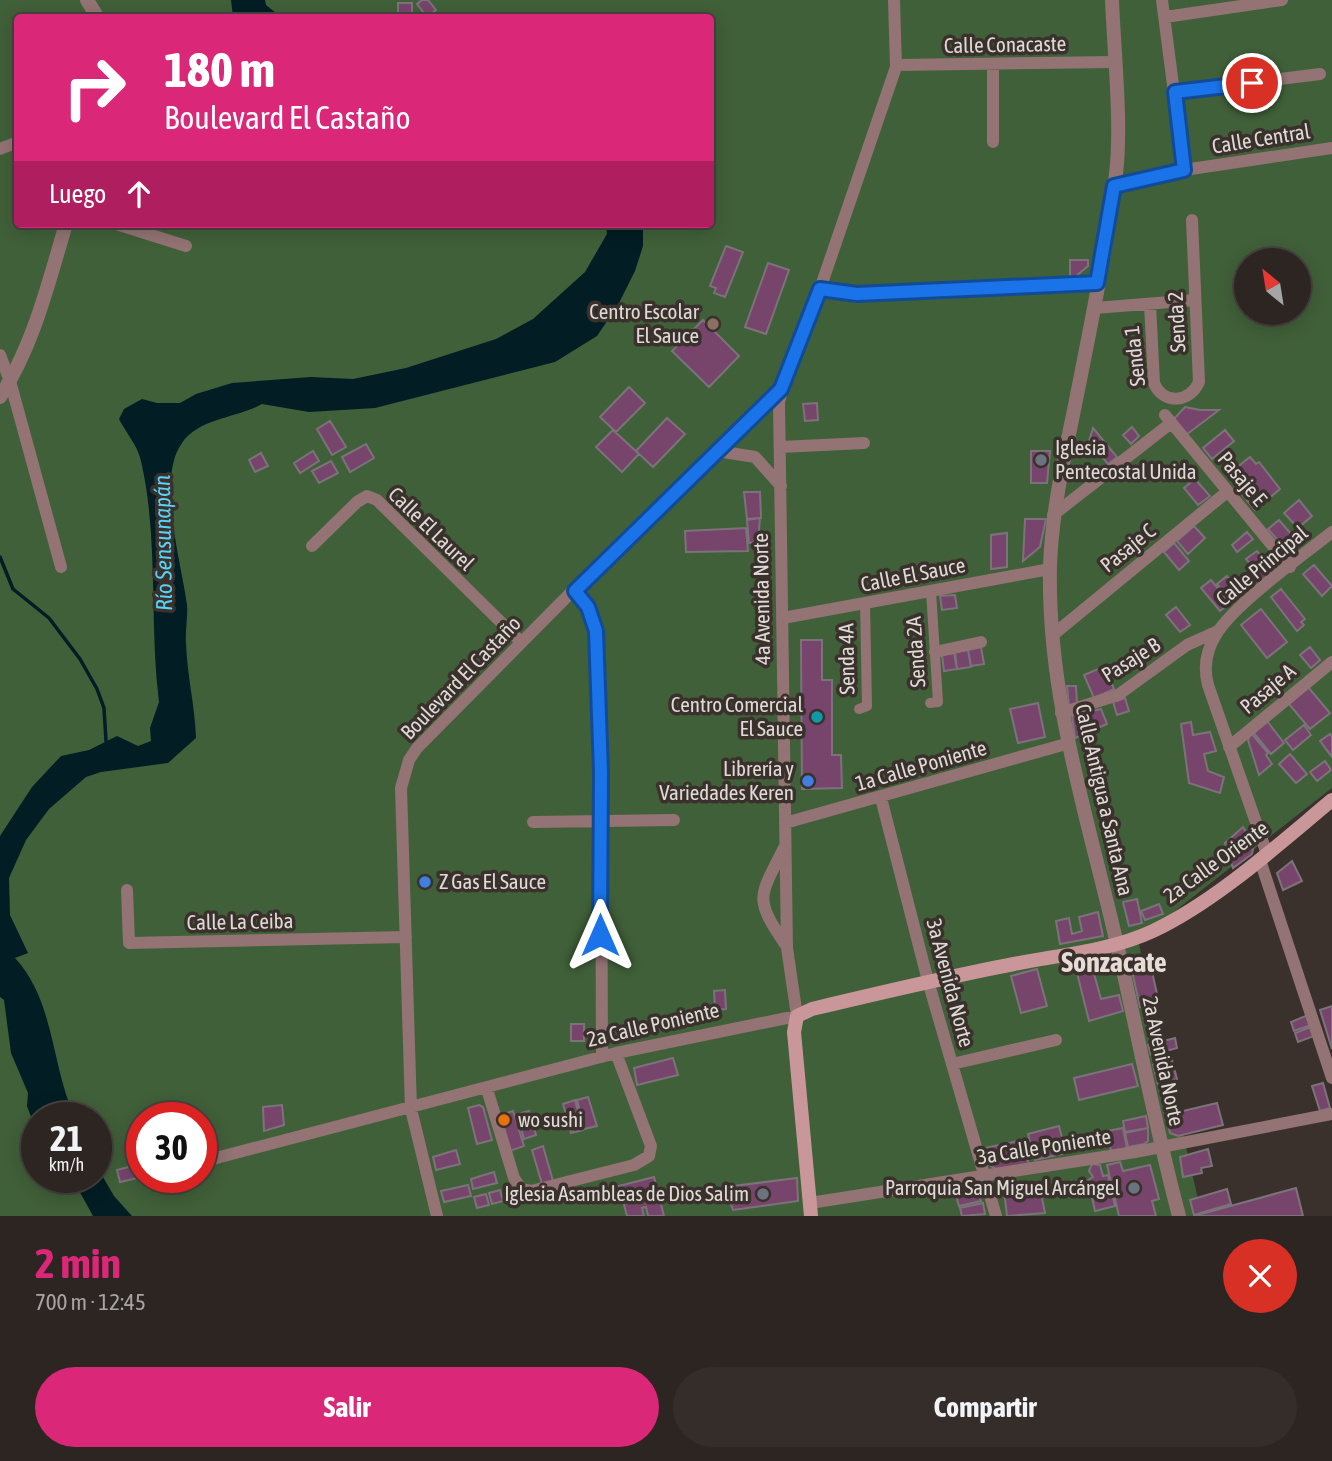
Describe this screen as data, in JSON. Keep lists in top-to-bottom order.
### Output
{
  "streets": {
    "main road": ["4a Avenida Norte", "2a Calle Oriente", "2a Calle Poniente"],
    "street": [
      "Calle Conacaste",
      "Calle Central",
      "Senda 2",
      "Senda 1",
      "Pasaje E",
      "Calle El Laurel",
      "Pasaje C",
      "Calle Principal",
      "Calle El Sauce",
      "Senda 2A",
      "Senda 4A",
      "Pasaje B",
      "Boulevard El Castaño",
      "Pasaje A",
      "1a Calle Poniente",
      "Calle Antigua a Santa Ana",
      "Calle La Ceiba",
      "3a Avenida Norte",
      "2a Avenida Norte",
      "3a Calle Poniente"
    ]
  },
  "crossings": [
    ["Calle Conacaste", "4a Avenida Norte"],
    ["Calle Conacaste", "Calle Antigua a Santa Ana"],
    ["Calle Central", "Calle Antigua a Santa Ana"],
    ["Senda 2", "Senda 1"],
    ["Pasaje E", "Pasaje C"],
    ["Pasaje E", "Calle Principal"],
    ["Pasaje E", "Calle Antigua a Santa Ana"],
    ["Calle El Laurel", "Boulevard El Castaño"],
    ["Pasaje C", "Calle Antigua a Santa Ana"],
    ["Calle Principal", "Pasaje B"],
    ["Calle El Sauce", "4a Avenida Norte"],
    ["Calle El Sauce", "Senda 2A"],
    ["Calle El Sauce", "Senda 4A"],
    ["Calle El Sauce", "Calle Antigua a Santa Ana"],
    ["4a Avenida Norte", "Boulevard El Castaño"],
    ["4a Avenida Norte", "1a Calle Poniente"],
    ["4a Avenida Norte", "2a Calle Poniente"],
    ["4a Avenida Norte", "3a Calle Poniente"],
    ["Pasaje B", "Calle Antigua a Santa Ana"],
    ["Boulevard El Castaño", "Calle La Ceiba"],
    ["Boulevard El Castaño", "2a Calle Poniente"],
    ["1a Calle Poniente", "Calle Antigua a Santa Ana"],
    ["1a Calle Poniente", "3a Avenida Norte"],
    ["Calle Antigua a Santa Ana", "2a Calle Oriente"],
    ["Calle Antigua a Santa Ana", "2a Calle Poniente"],
    ["Calle Antigua a Santa Ana", "2a Avenida Norte"],
    ["2a Calle Oriente", "2a Calle Poniente"],
    ["2a Calle Oriente", "2a Avenida Norte"],
    ["3a Avenida Norte", "2a Calle Poniente"],
    ["3a Avenida Norte", "3a Calle Poniente"],
    ["2a Calle Poniente", "2a Avenida Norte"],
    ["2a Avenida Norte", "3a Calle Poniente"]
  ],
  "districts": ["Sonzacate"],
  "water": ["Río Sensunapán"],
  "places": [
    "Centro Escolar El Sauce",
    "Iglesia Pentecostal Unida",
    "Centro Comercial El Sauce",
    "Librería y Variedades Keren",
    "Z Gas El Sauce",
    "wo sushi",
    "Parroquia San Miguel Arcángel",
    "Iglesia Asambleas de Dios Salim"
  ],
  "north": "top left",
  "page": {
    "turn": ["180 m", "Boulevard El Castaño"],
    "then": "Luego",
    "speed": "21 km/h",
    "limit": "30",
    "heading": ["2 min", "700 m · 12:45"],
    "buttons": ["Salir", "Compartir"]
  }
}
